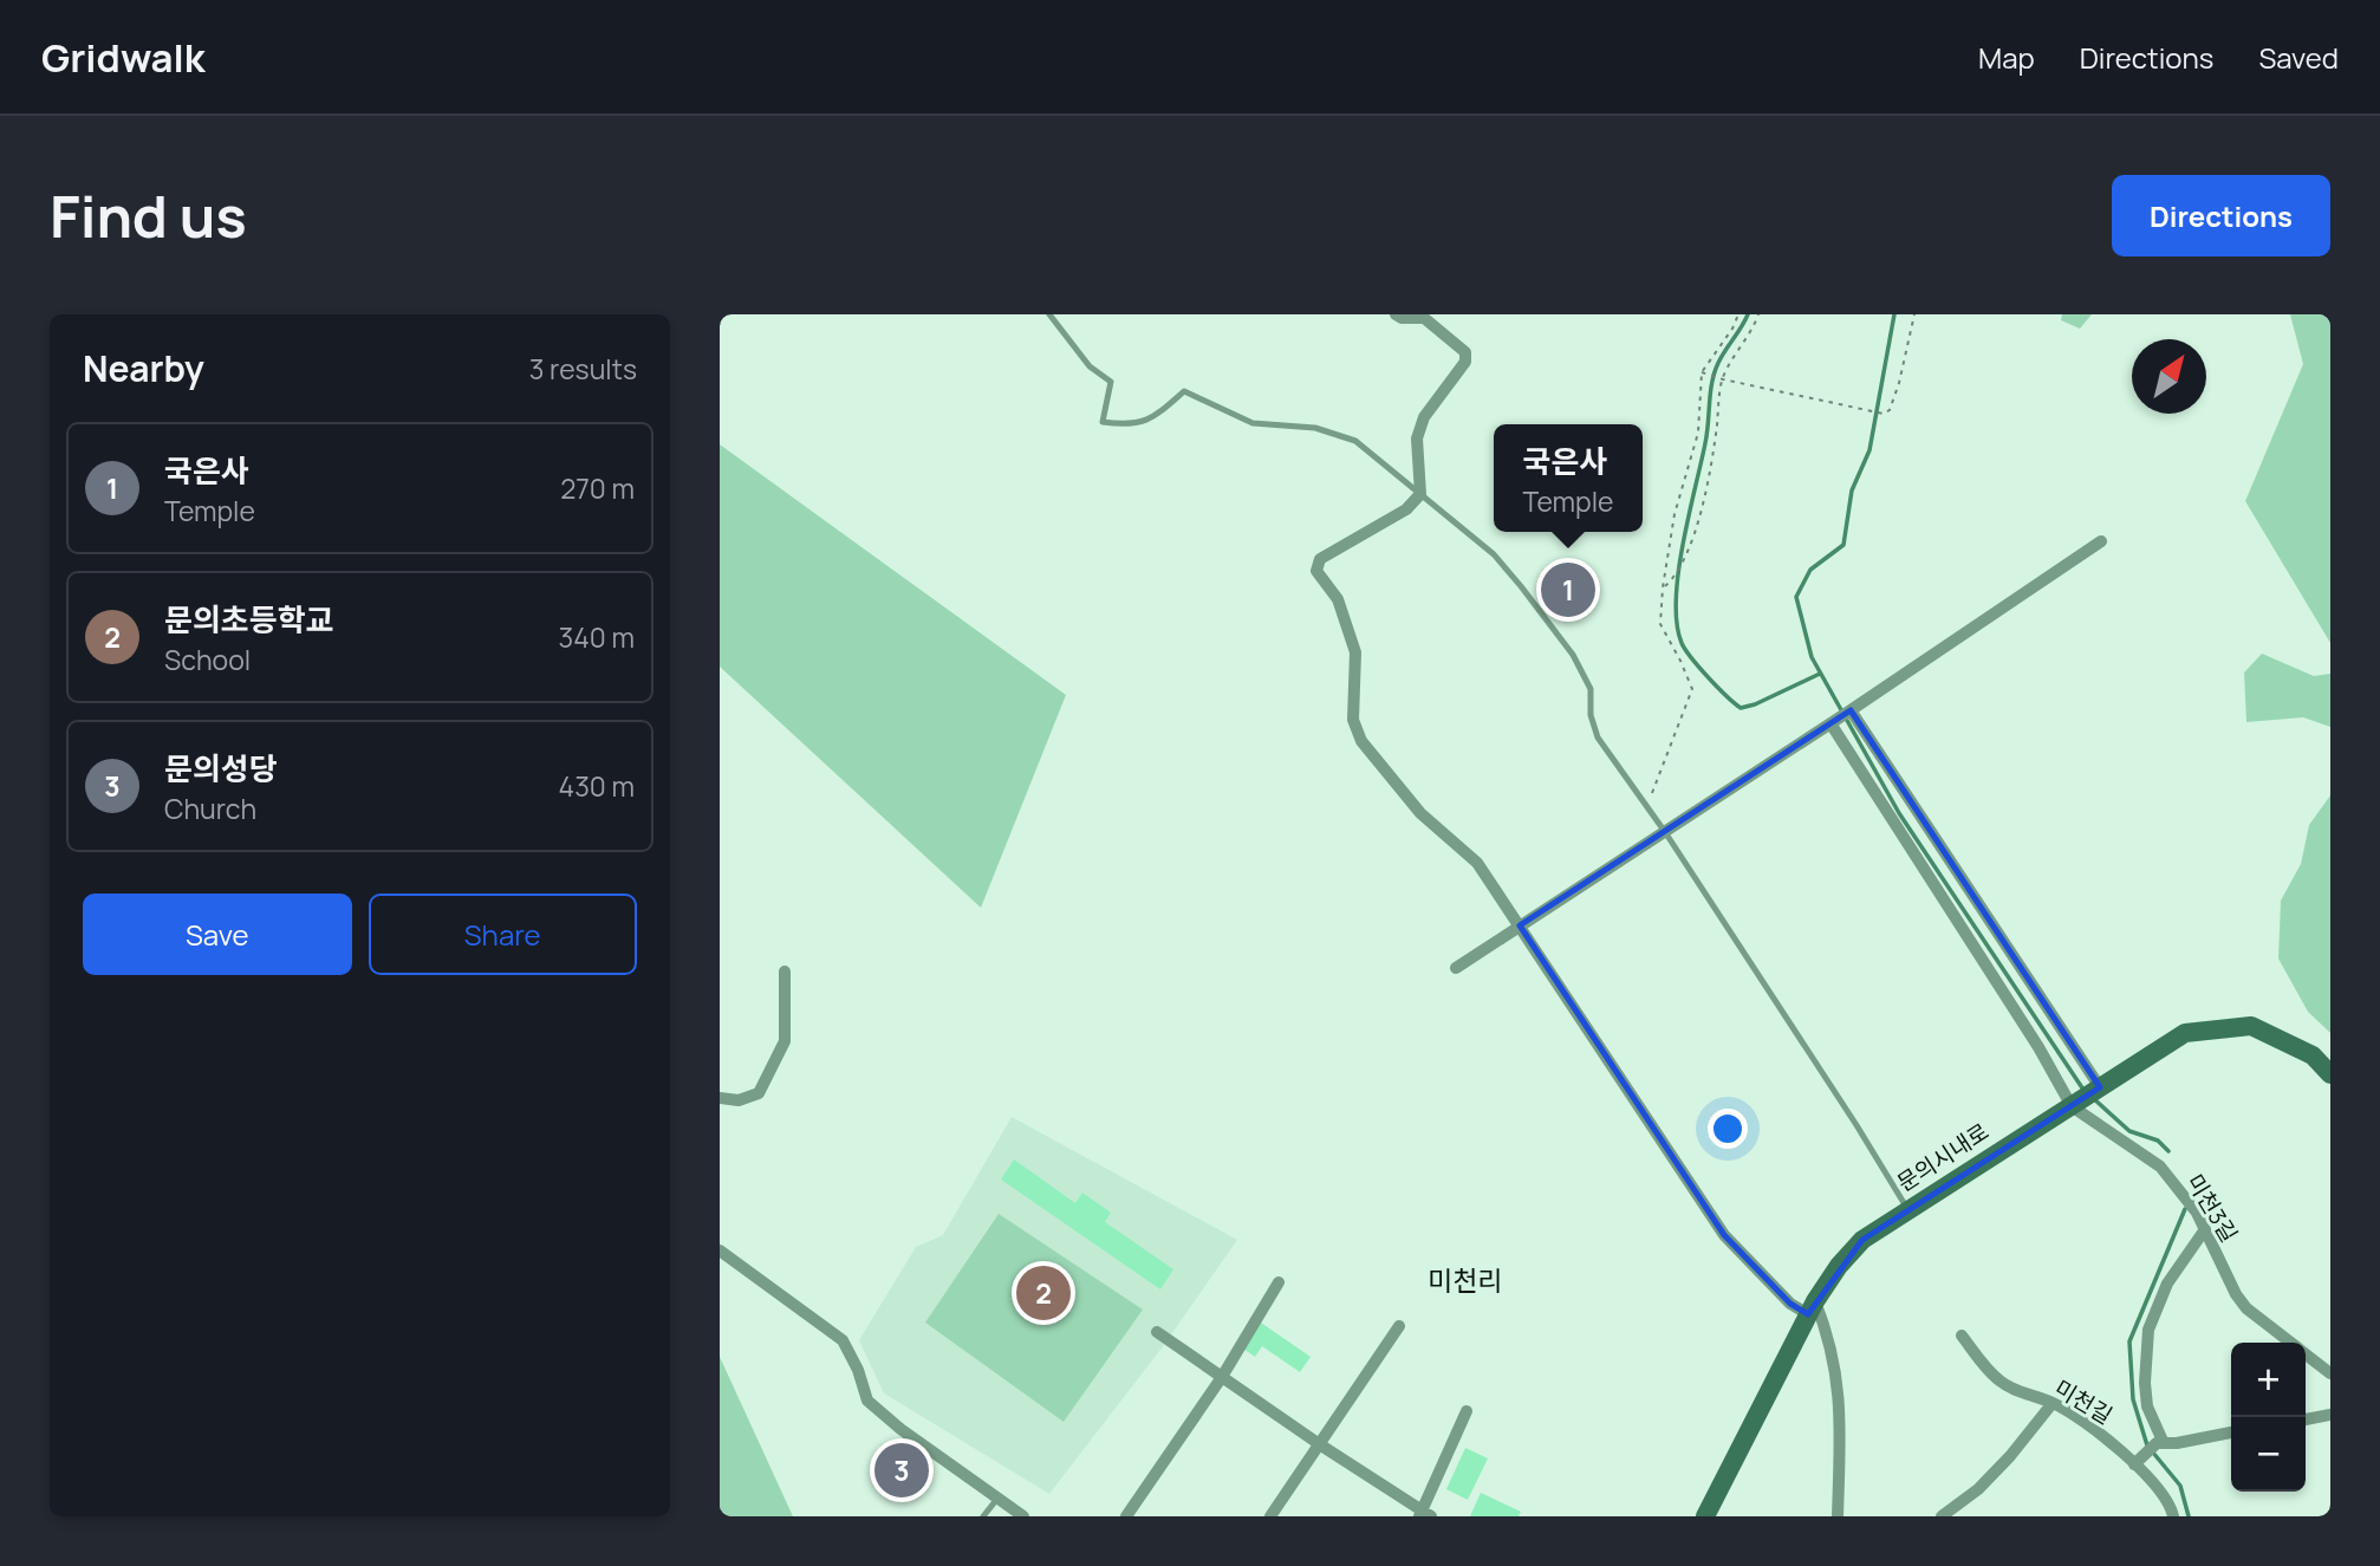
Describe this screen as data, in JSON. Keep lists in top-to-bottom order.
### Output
{
  "streets": {
    "street": ["문의시내로", "미천3길", "미천길"]
  },
  "crossings": [
    ["문의시내로", "미천3길"]
  ],
  "districts": ["미천리"],
  "north": "top right",
  "page": {
    "header": "Gridwalk",
    "nav": ["Map", "Directions", "Saved"],
    "buttons": [
      "Directions",
      ["Save", "Share"]
    ],
    "title": "Find us",
    "heading": ["Nearby", "3 results"],
    "list": [
      {
        "mark": "1",
        "name": "국은사",
        "note": "Temple",
        "value": "270 m"
      },
      {
        "mark": "2",
        "name": "문의초등학교",
        "note": "School",
        "value": "340 m"
      },
      {
        "mark": "3",
        "name": "문의성당",
        "note": "Church",
        "value": "430 m"
      }
    ],
    "popup": ["국은사", "Temple"],
    "pins": ["1", "2", "3"],
    "map_buttons": ["+", "−"]
  }
}
